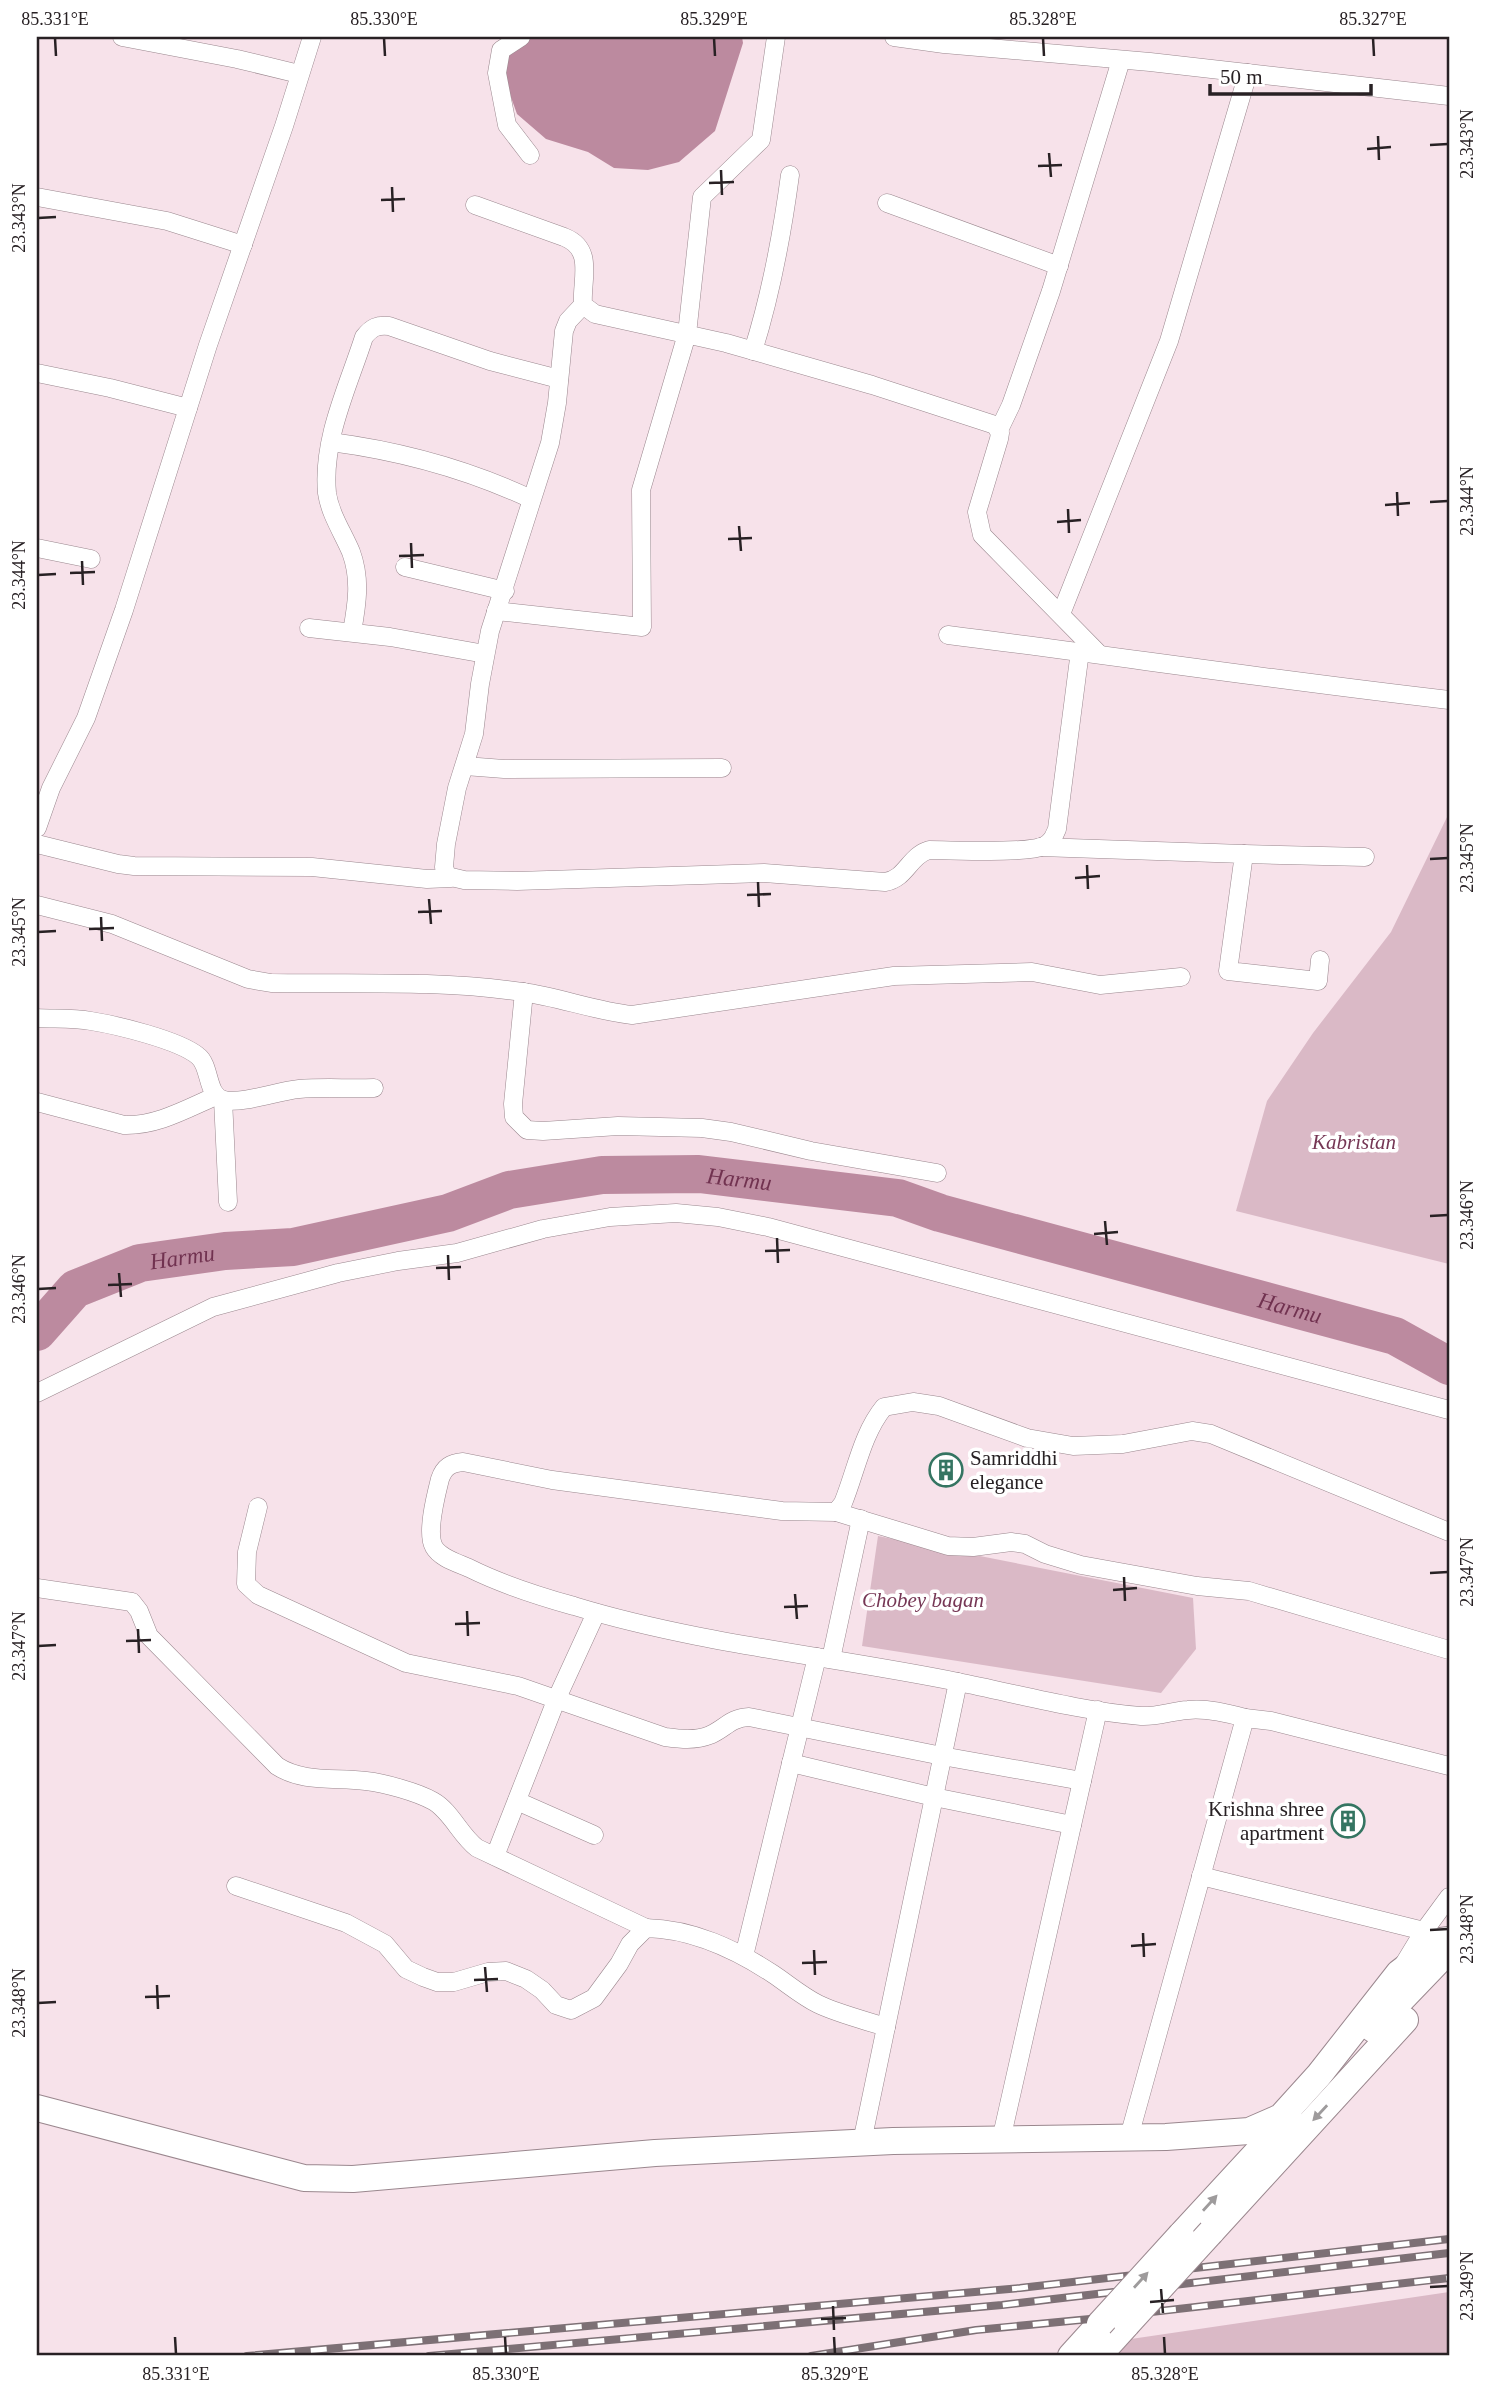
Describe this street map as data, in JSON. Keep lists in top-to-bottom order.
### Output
{
  "water": ["Harmu"],
  "parks": ["Kabristan", "Chobey bagan"],
  "places": {
    "building": ["Samriddhi elegance", "Krishna shree apartment"]
  },
  "scale_bar": "50 m",
  "coordinates": [
    "85.331°E",
    "85.330°E",
    "85.329°E",
    "85.328°E",
    "85.327°E",
    "23.343°N",
    "23.344°N",
    "23.345°N",
    "23.346°N",
    "23.347°N",
    "23.348°N",
    "23.349°N"
  ]
}
